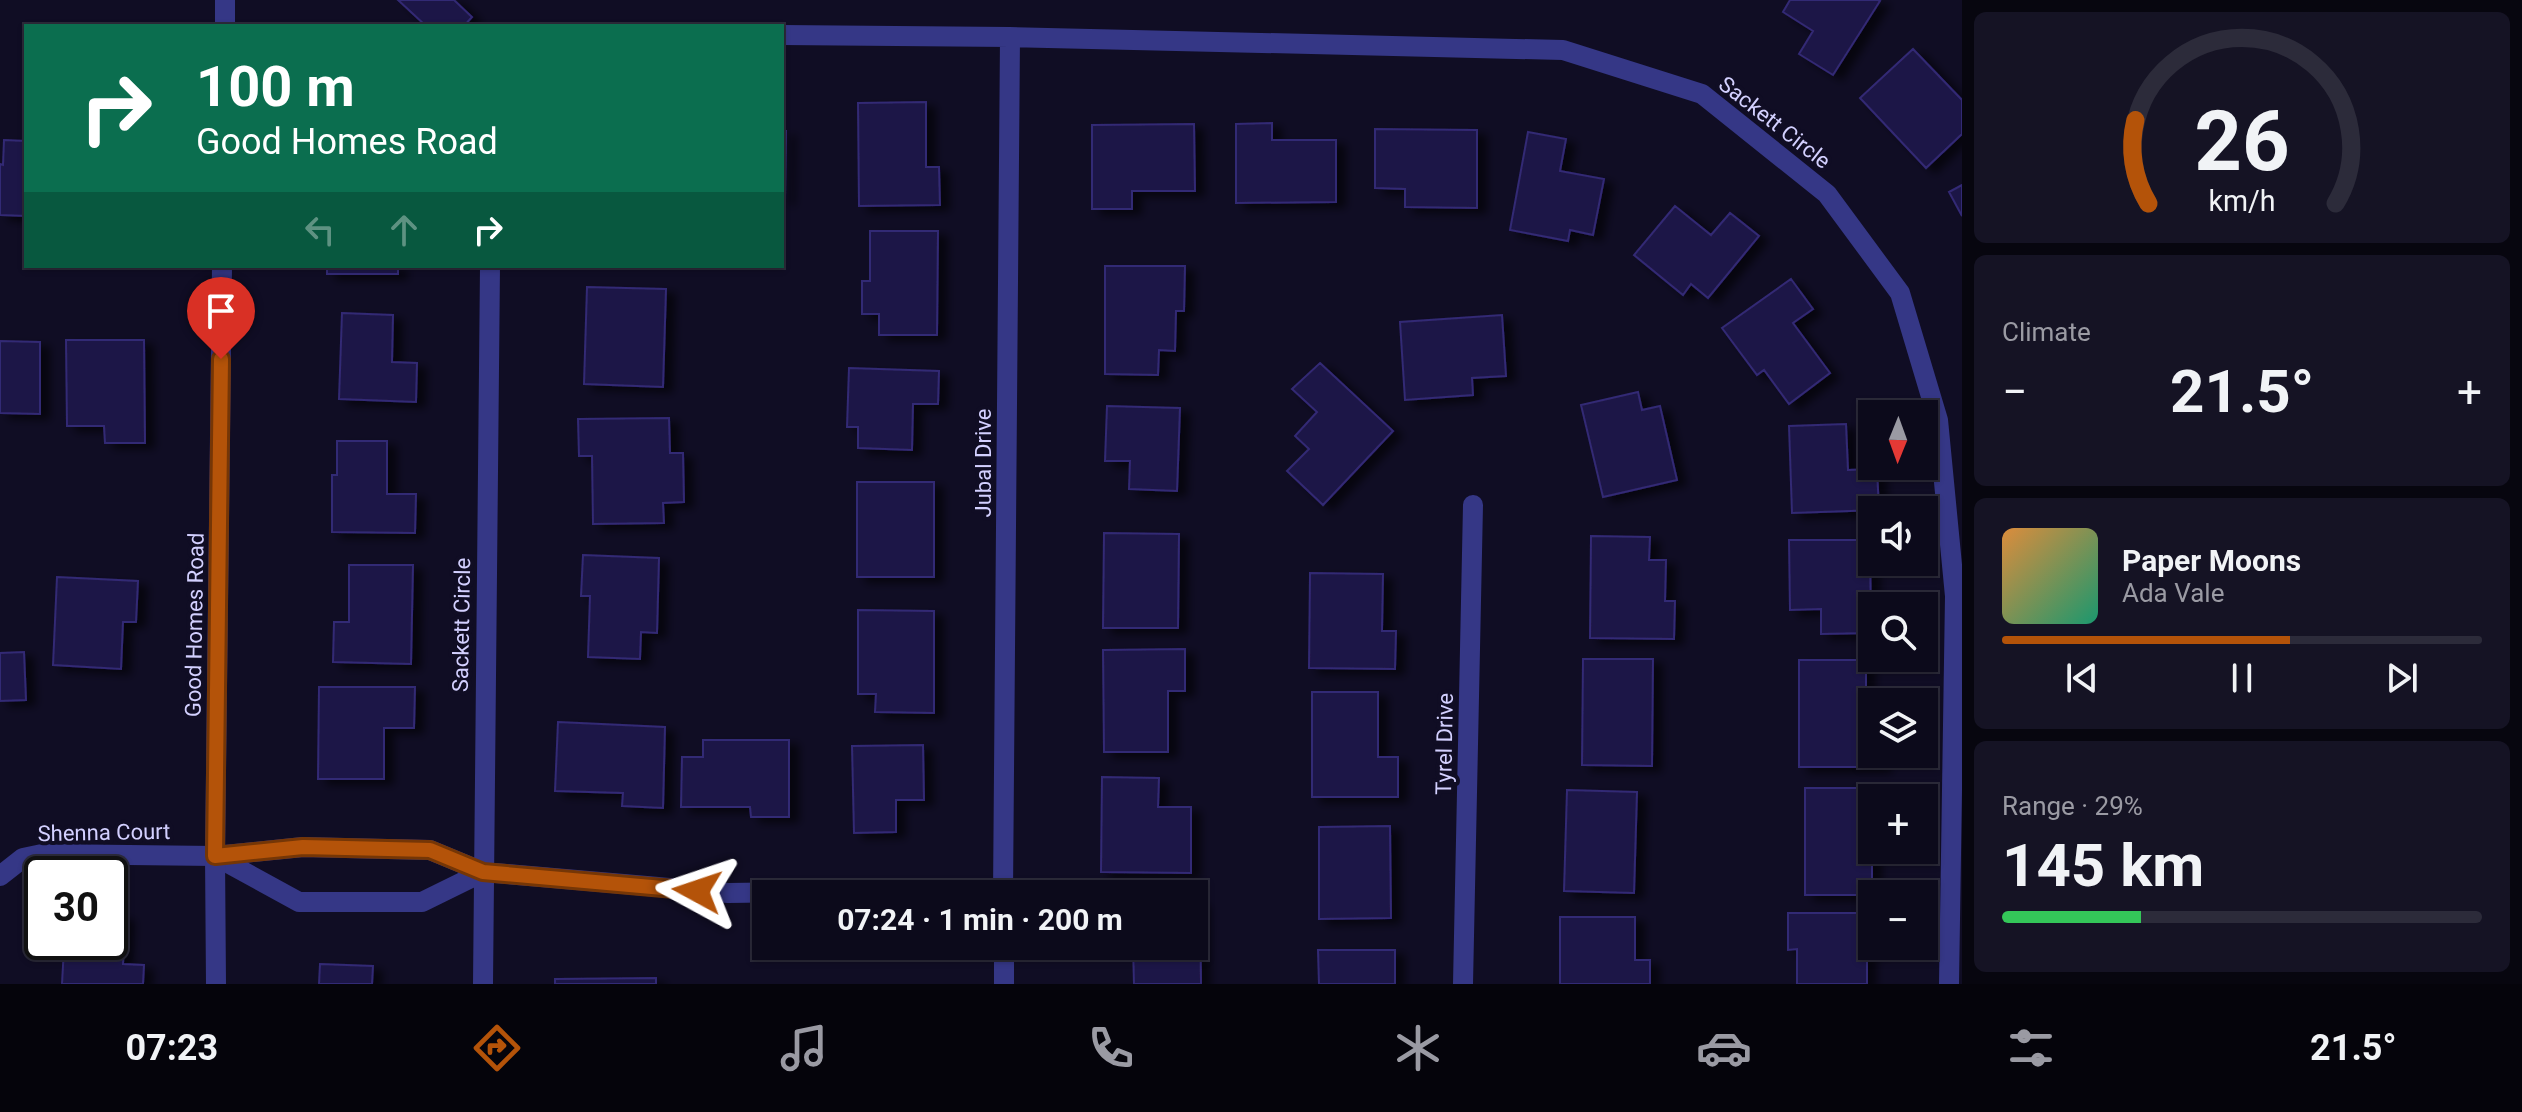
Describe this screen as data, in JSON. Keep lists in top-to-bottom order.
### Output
{
  "streets": {
    "street": [
      "Sackett Circle",
      "Jubal Drive",
      "Good Homes Road",
      "Tyrel Drive",
      "Shenna Court"
    ]
  },
  "crossings": [
    ["Sackett Circle", "Jubal Drive"],
    ["Sackett Circle", "Shenna Court"],
    ["Good Homes Road", "Shenna Court"]
  ],
  "north": "bottom",
  "page": {
    "turn": ["100 m", "Good Homes Road"],
    "tile": [
      "Climate",
      ["Range · 29%", "145 km"]
    ],
    "heat": ["−", "21.5°", "+"],
    "map_buttons": ["+", "−"],
    "song": ["Paper Moons", "Ada Vale"],
    "limit": "30",
    "trip": "07:24 · 1 min · 200 m",
    "tabs": ["07:23", "21.5°"],
    "gauge": ["26", "km/h"]
  }
}
